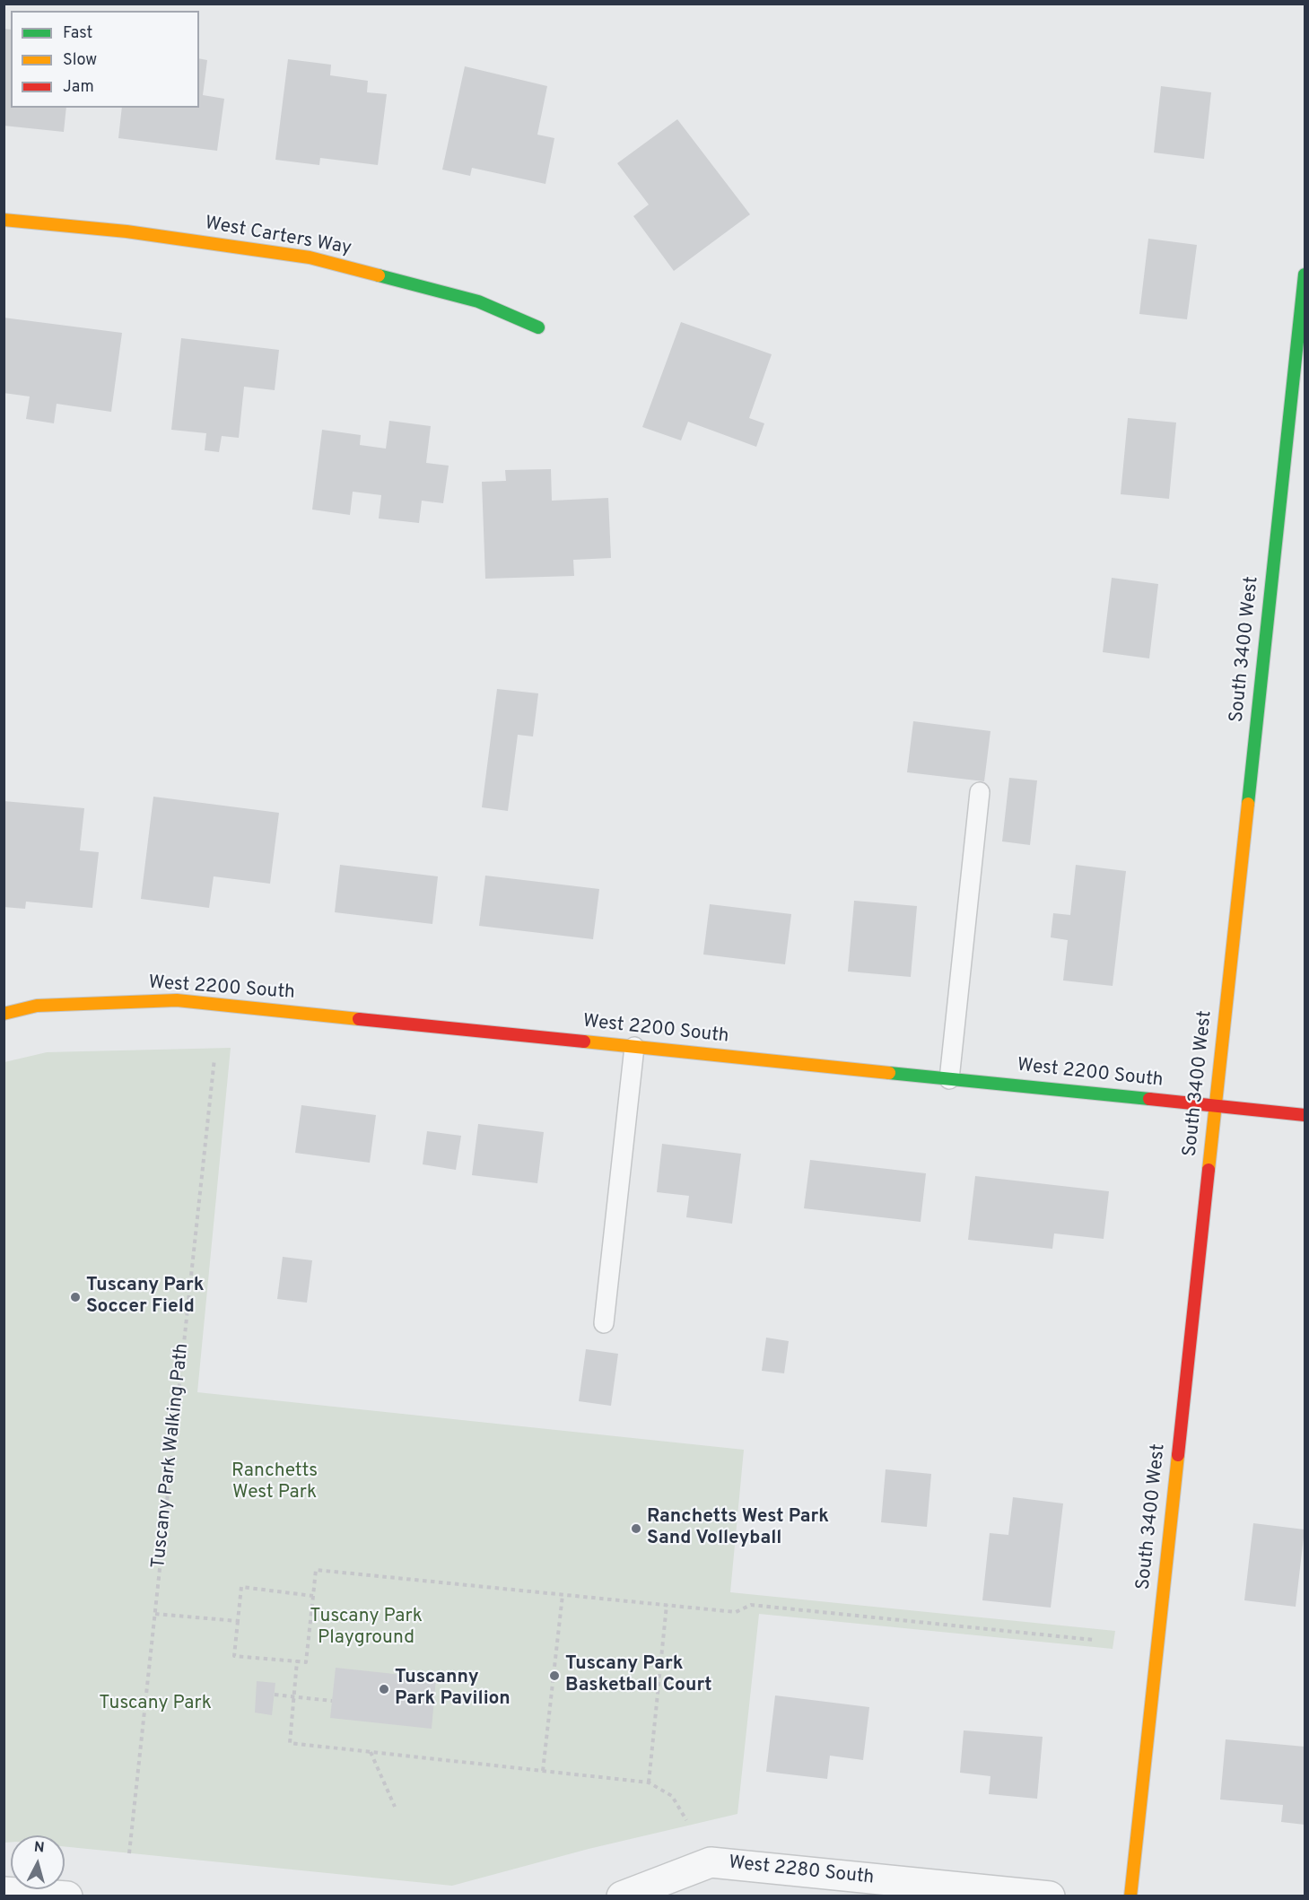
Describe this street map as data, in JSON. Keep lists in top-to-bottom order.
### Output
{
  "streets": {
    "street": [
      "West Carters Way",
      "South 3400 West",
      "West 2200 South",
      "West 2280 South"
    ],
    "path": ["Tuscany Park Walking Path"]
  },
  "crossings": [
    ["South 3400 West", "West 2200 South"]
  ],
  "parks": ["Ranchetts West Park", "Tuscany Park Playground", "Tuscany Park"],
  "places": [
    "Tuscany Park Soccer Field",
    "Ranchetts West Park Sand Volleyball",
    "Tuscany Park Basketball Court",
    "Tuscanny Park Pavilion"
  ],
  "legend": ["Fast", "Slow", "Jam"],
  "north": "top"
}
